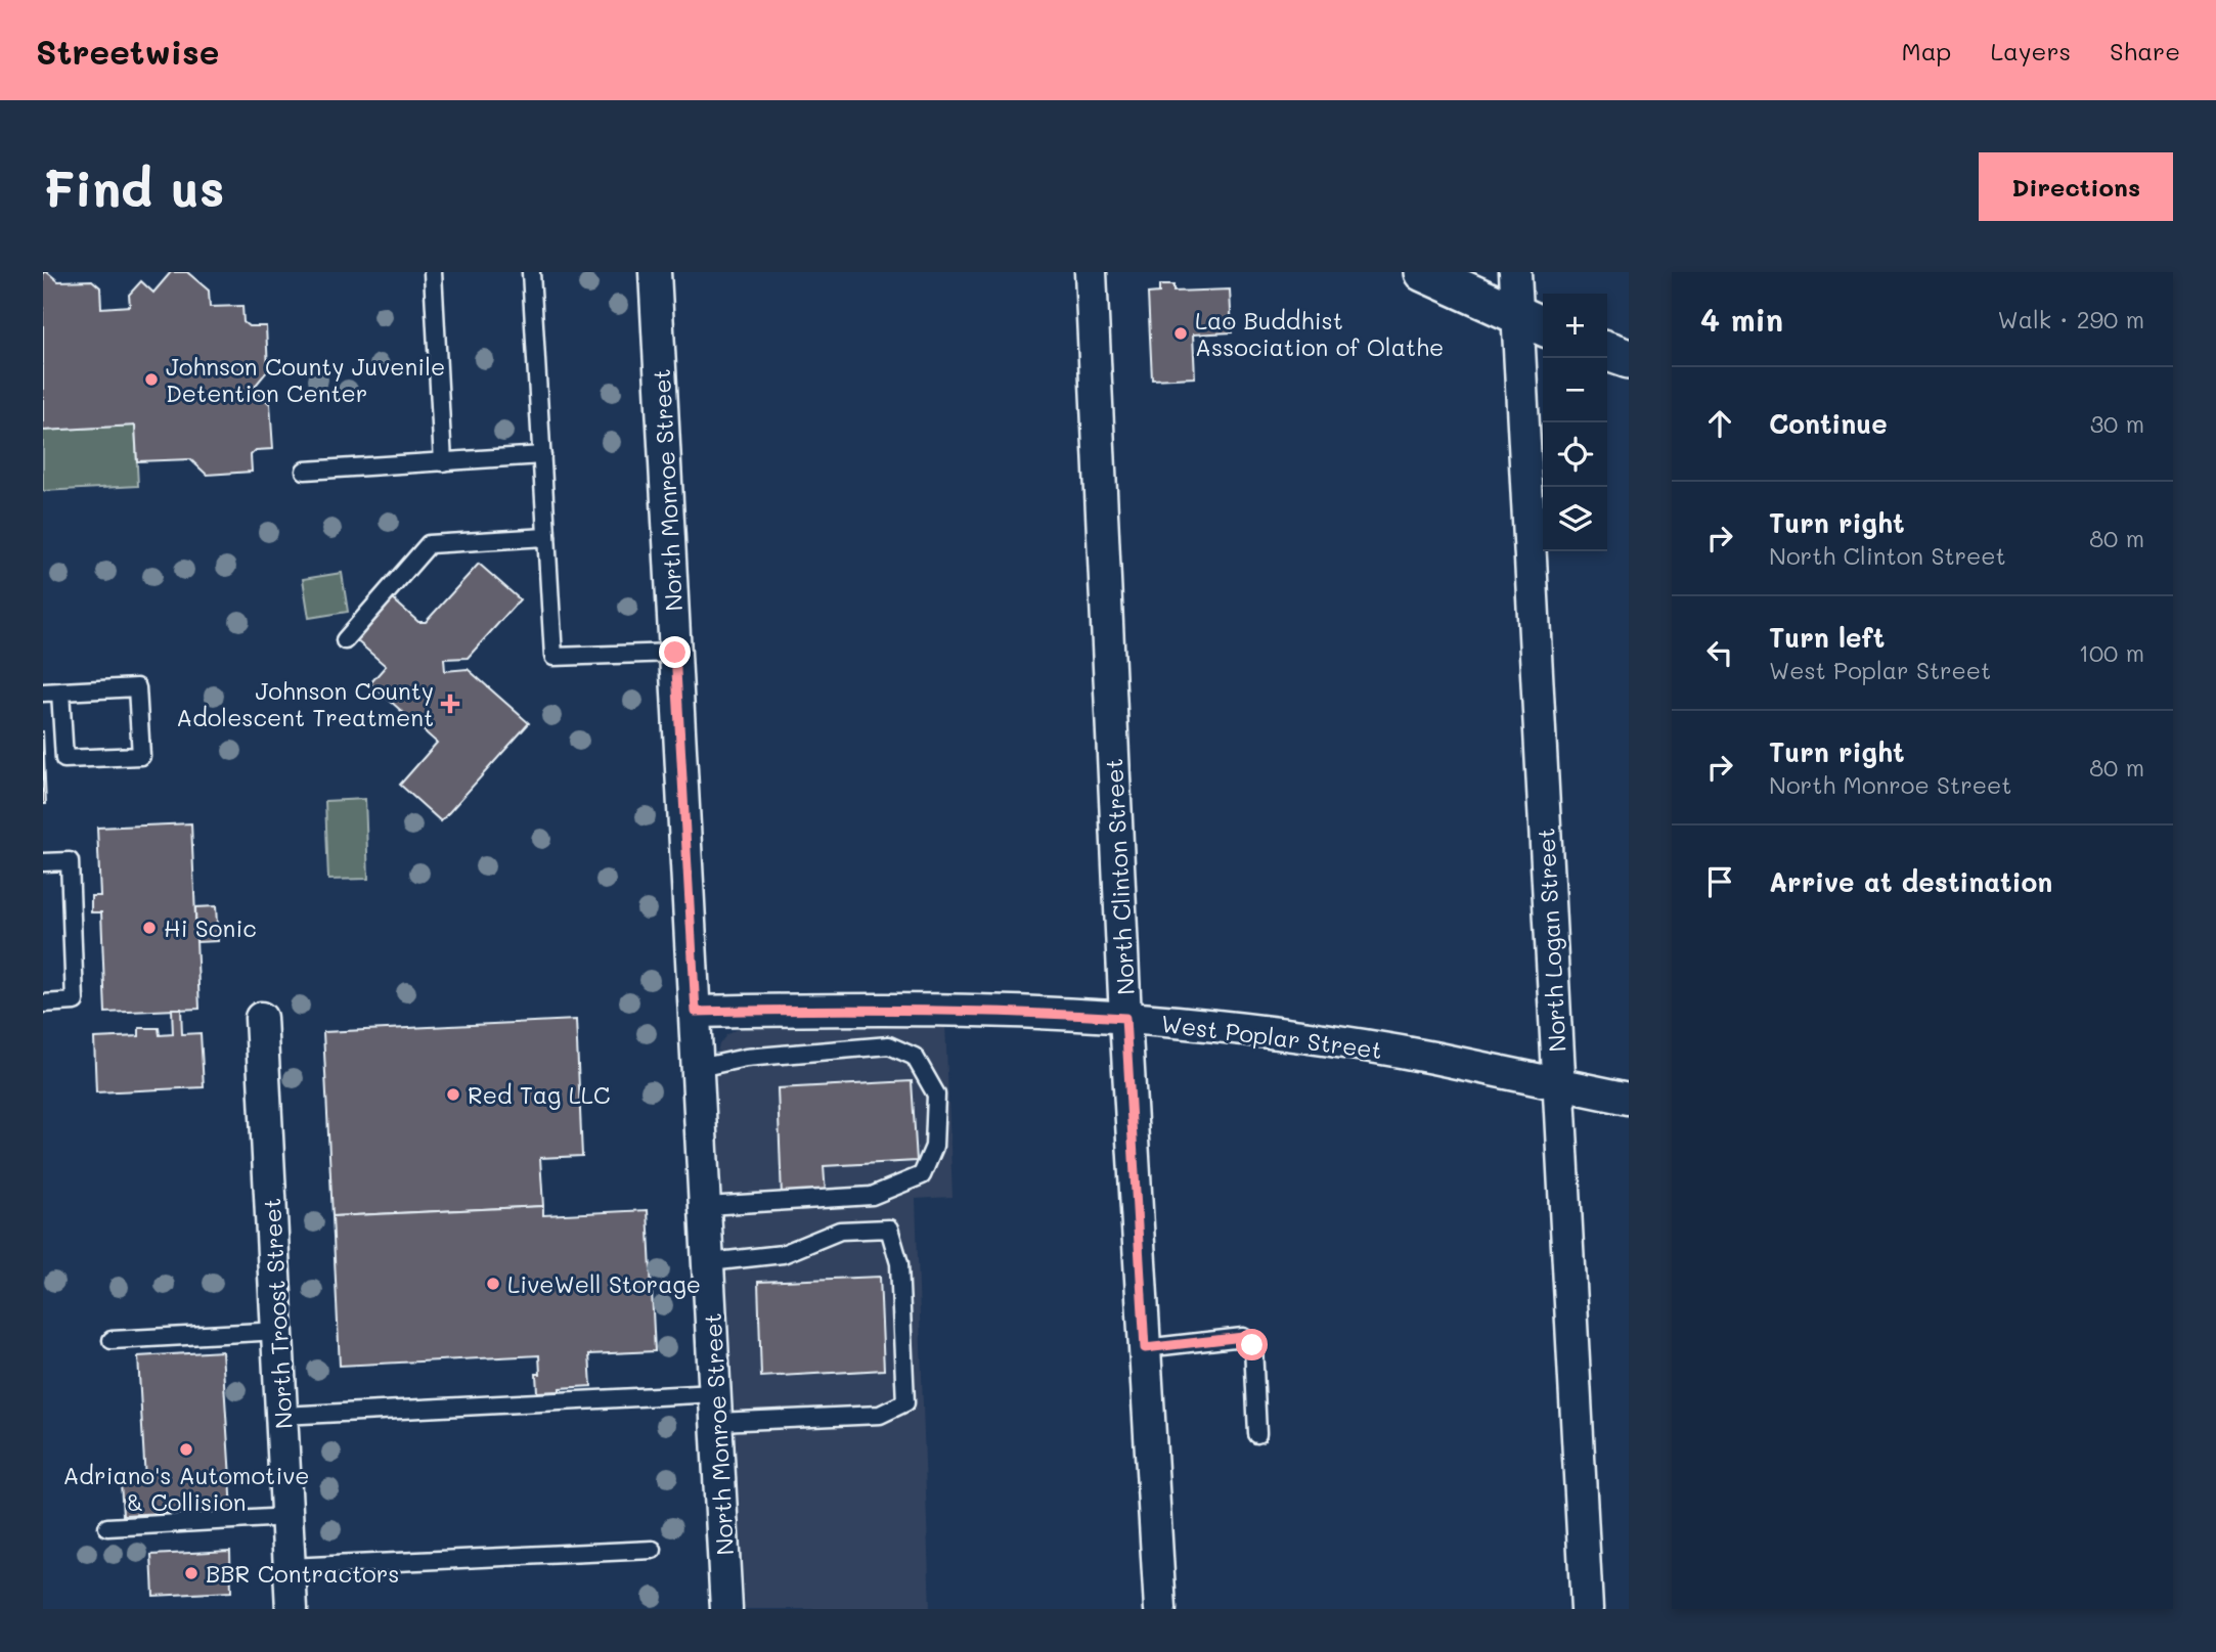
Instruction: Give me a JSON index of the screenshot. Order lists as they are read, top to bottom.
{
  "streets": {
    "street": [
      "North Monroe Street",
      "North Clinton Street",
      "North Logan Street",
      "West Poplar Street",
      "North Troost Street"
    ]
  },
  "crossings": [
    ["North Monroe Street", "West Poplar Street"],
    ["North Clinton Street", "West Poplar Street"],
    ["North Logan Street", "West Poplar Street"]
  ],
  "places": {
    "other": [
      "Lao Buddhist Association of Olathe",
      "Johnson County Juvenile Detention Center",
      "Hi Sonic",
      "Red Tag LLC",
      "LiveWell Storage",
      "Adriano's Automotive & Collision",
      "BBR Contractors"
    ],
    "health": ["Johnson County Adolescent Treatment"]
  },
  "page": {
    "header": "Streetwise",
    "nav": ["Map", "Layers", "Share"],
    "buttons": "Directions",
    "title": "Find us",
    "heading": ["4 min", "Walk · 290 m"],
    "map_buttons": ["+", "−"],
    "list": [
      ["Continue", "30 m"],
      ["Turn right", "North Clinton Street", "80 m"],
      ["Turn left", "West Poplar Street", "100 m"],
      ["Turn right", "North Monroe Street", "80 m"],
      "Arrive at destination"
    ]
  }
}
